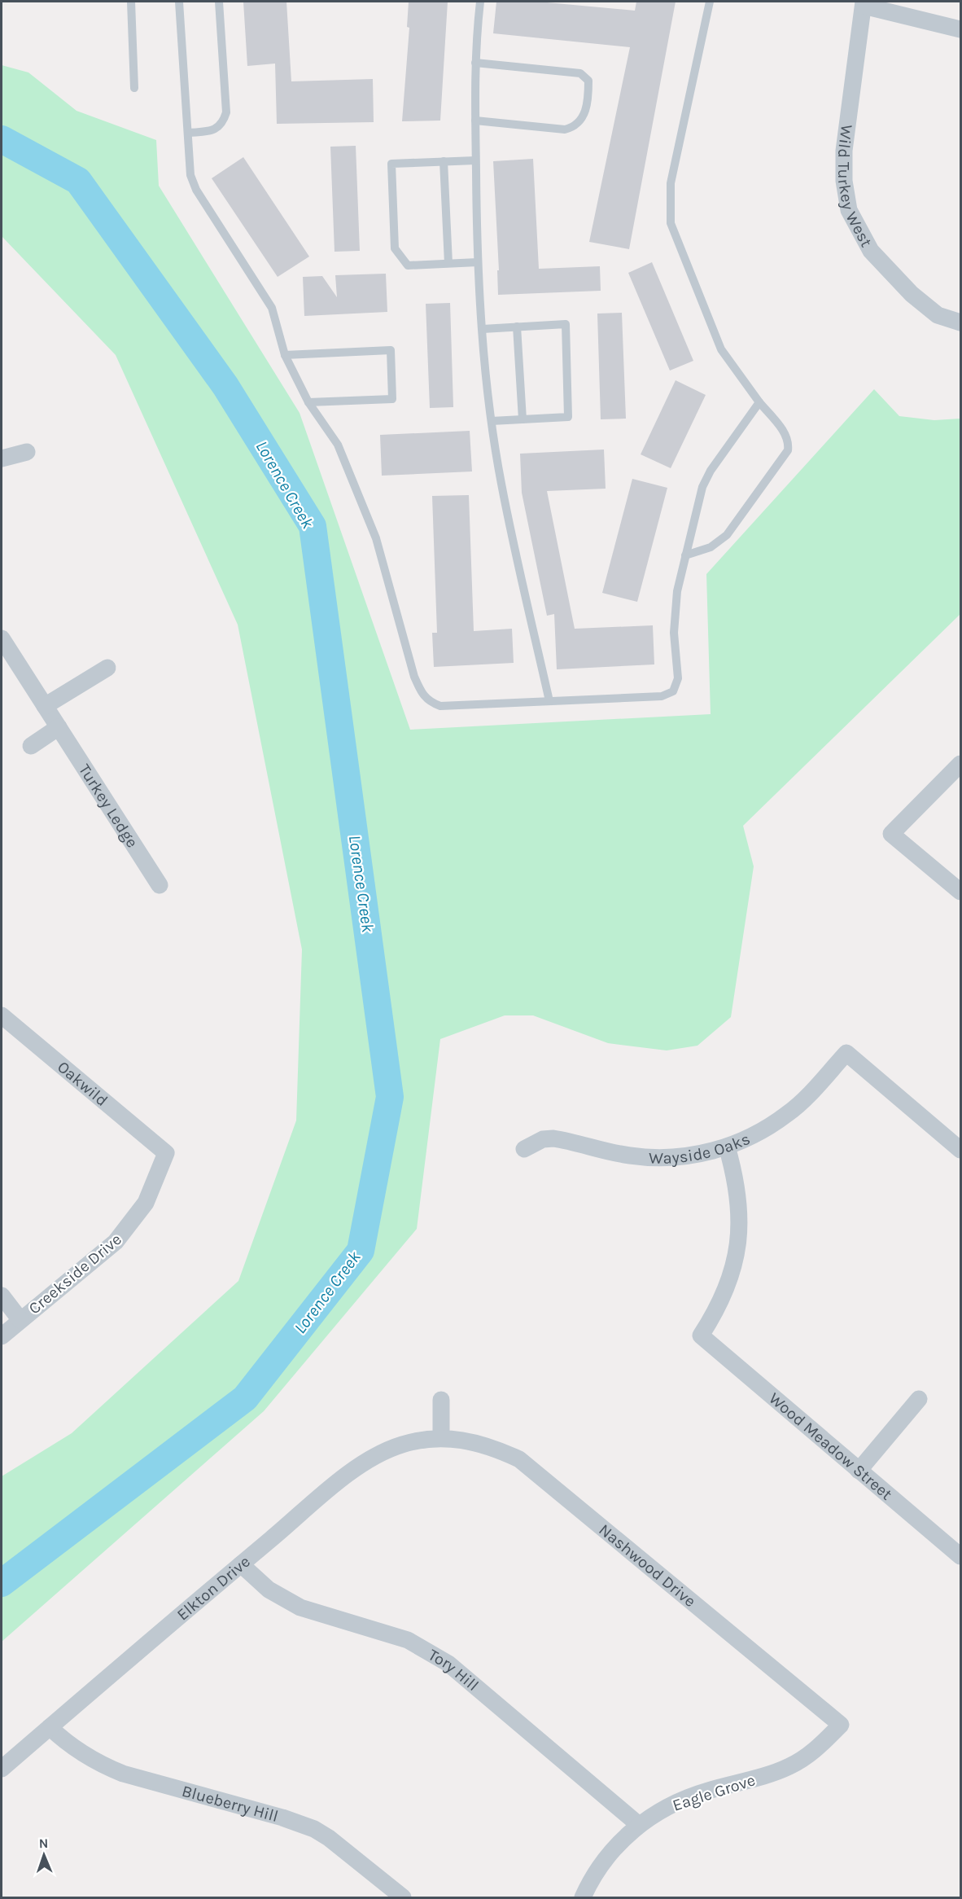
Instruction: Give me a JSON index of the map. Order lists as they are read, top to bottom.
{
  "streets": {
    "street": [
      "Wild Turkey West",
      "Turkey Ledge",
      "Oakwild",
      "Wayside Oaks",
      "Creekside Drive",
      "Wood Meadow Street",
      "Nashwood Drive",
      "Elkton Drive",
      "Tory Hill",
      "Eagle Grove",
      "Blueberry Hill"
    ]
  },
  "crossings": [
    ["Oakwild", "Creekside Drive"],
    ["Wayside Oaks", "Wood Meadow Street"],
    ["Nashwood Drive", "Elkton Drive"],
    ["Nashwood Drive", "Eagle Grove"],
    ["Elkton Drive", "Tory Hill"],
    ["Elkton Drive", "Blueberry Hill"],
    ["Tory Hill", "Eagle Grove"]
  ],
  "water": ["Lorence Creek"],
  "north": "top"
}
